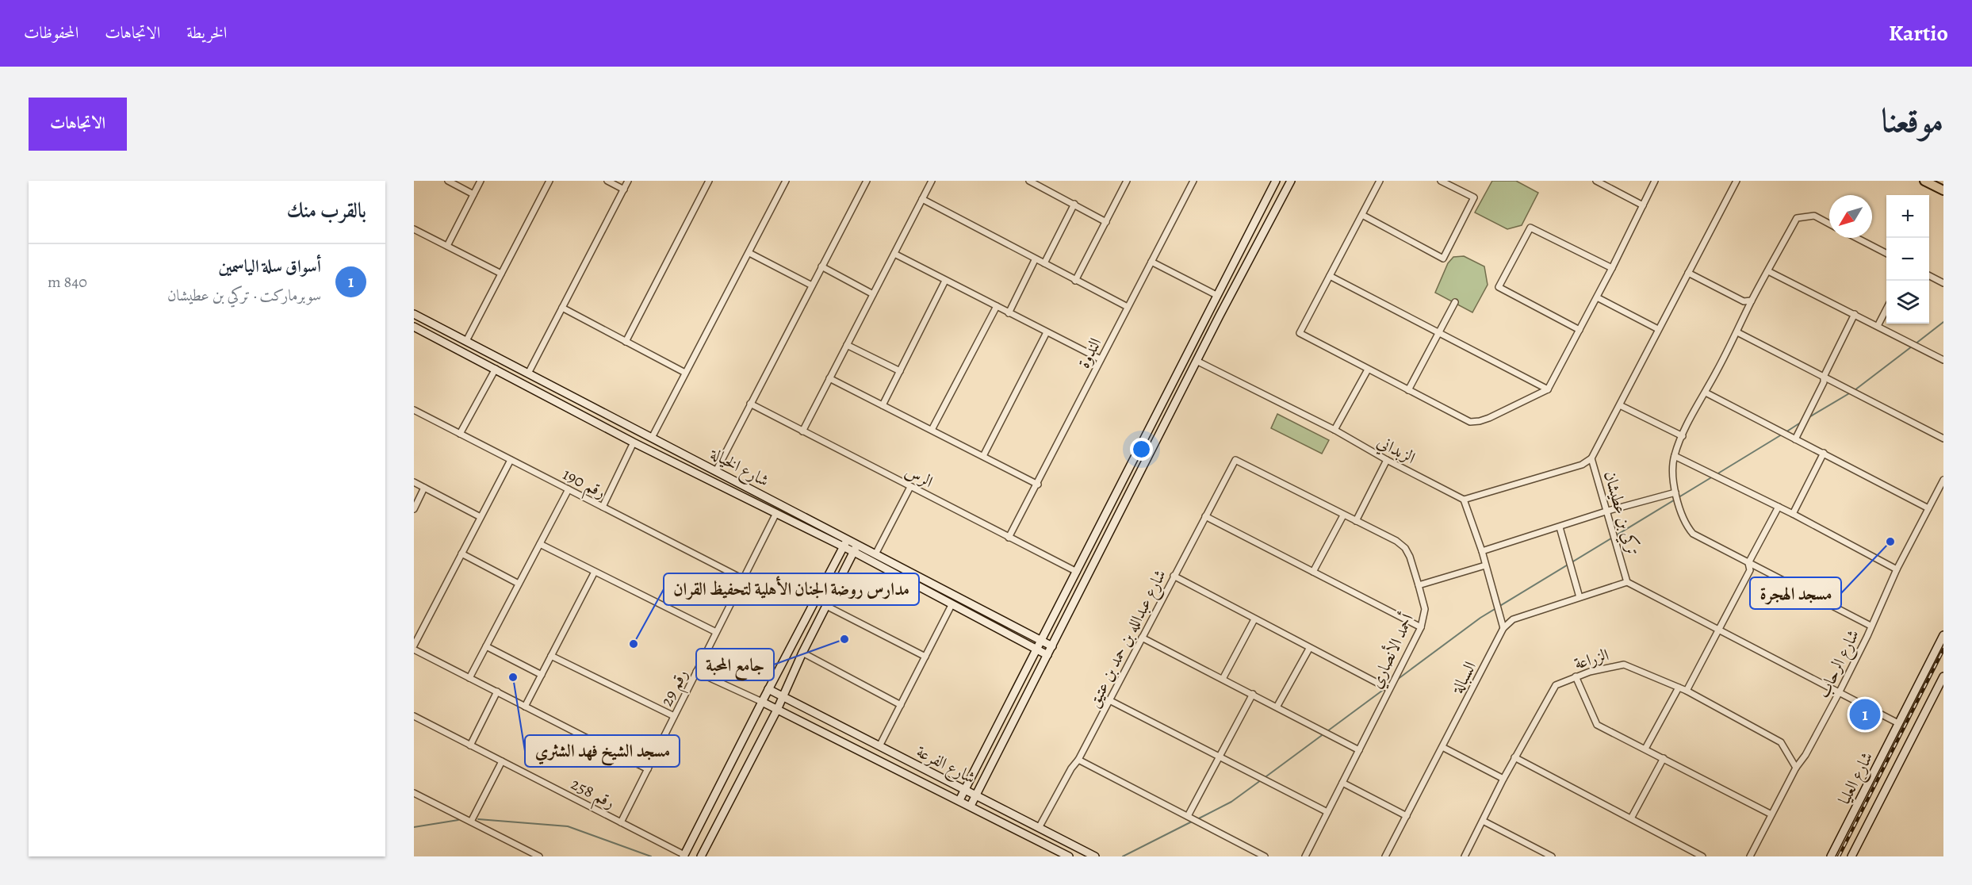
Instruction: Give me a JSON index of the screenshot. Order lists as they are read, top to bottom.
{
  "streets": {
    "street": [
      "الندوة",
      "الزبداني",
      "شارع الخيالة",
      "الرس",
      "رقم 190",
      "تركي بن عطيشان",
      "شارع عبدالله بن حمد بن عتيق",
      "أحمد الأنصاري",
      "الزراعة",
      "شارع الرحاب",
      "السبالة",
      "رقم 29",
      "شارع الفرعة",
      "شارع العليا",
      "رقم 258"
    ]
  },
  "crossings": [
    ["الندوة", "الرس"],
    ["شارع الخيالة", "رقم 29"],
    ["رقم 190", "رقم 29"],
    ["تركي بن عطيشان", "شارع الرحاب"],
    ["تركي بن عطيشان", "شارع العليا"],
    ["شارع عبدالله بن حمد بن عتيق", "أحمد الأنصاري"],
    ["شارع عبدالله بن حمد بن عتيق", "شارع الفرعة"],
    ["الزراعة", "شارع الرحاب"],
    ["رقم 29", "رقم 258"]
  ],
  "places": [
    "مسجد الهجرة",
    "جامع المحبة",
    "مدارس روضة الجنان الأهلية لتحفيظ القران",
    "مسجد الشيخ فهد الشثري"
  ],
  "north": "bottom left",
  "page": {
    "header": "Kartio",
    "nav": ["الخريطة", "الاتجاهات", "المحفوظات"],
    "title": "موقعنا",
    "buttons": "الاتجاهات",
    "heading": "بالقرب منك",
    "map_buttons": ["+", "−"],
    "list": [
      {
        "mark": "1",
        "name": "أسواق سلة الياسمين",
        "note": "سوبرماركت · تركي بن عطيشان",
        "value": "840 m"
      }
    ],
    "pins": "1"
  }
}
